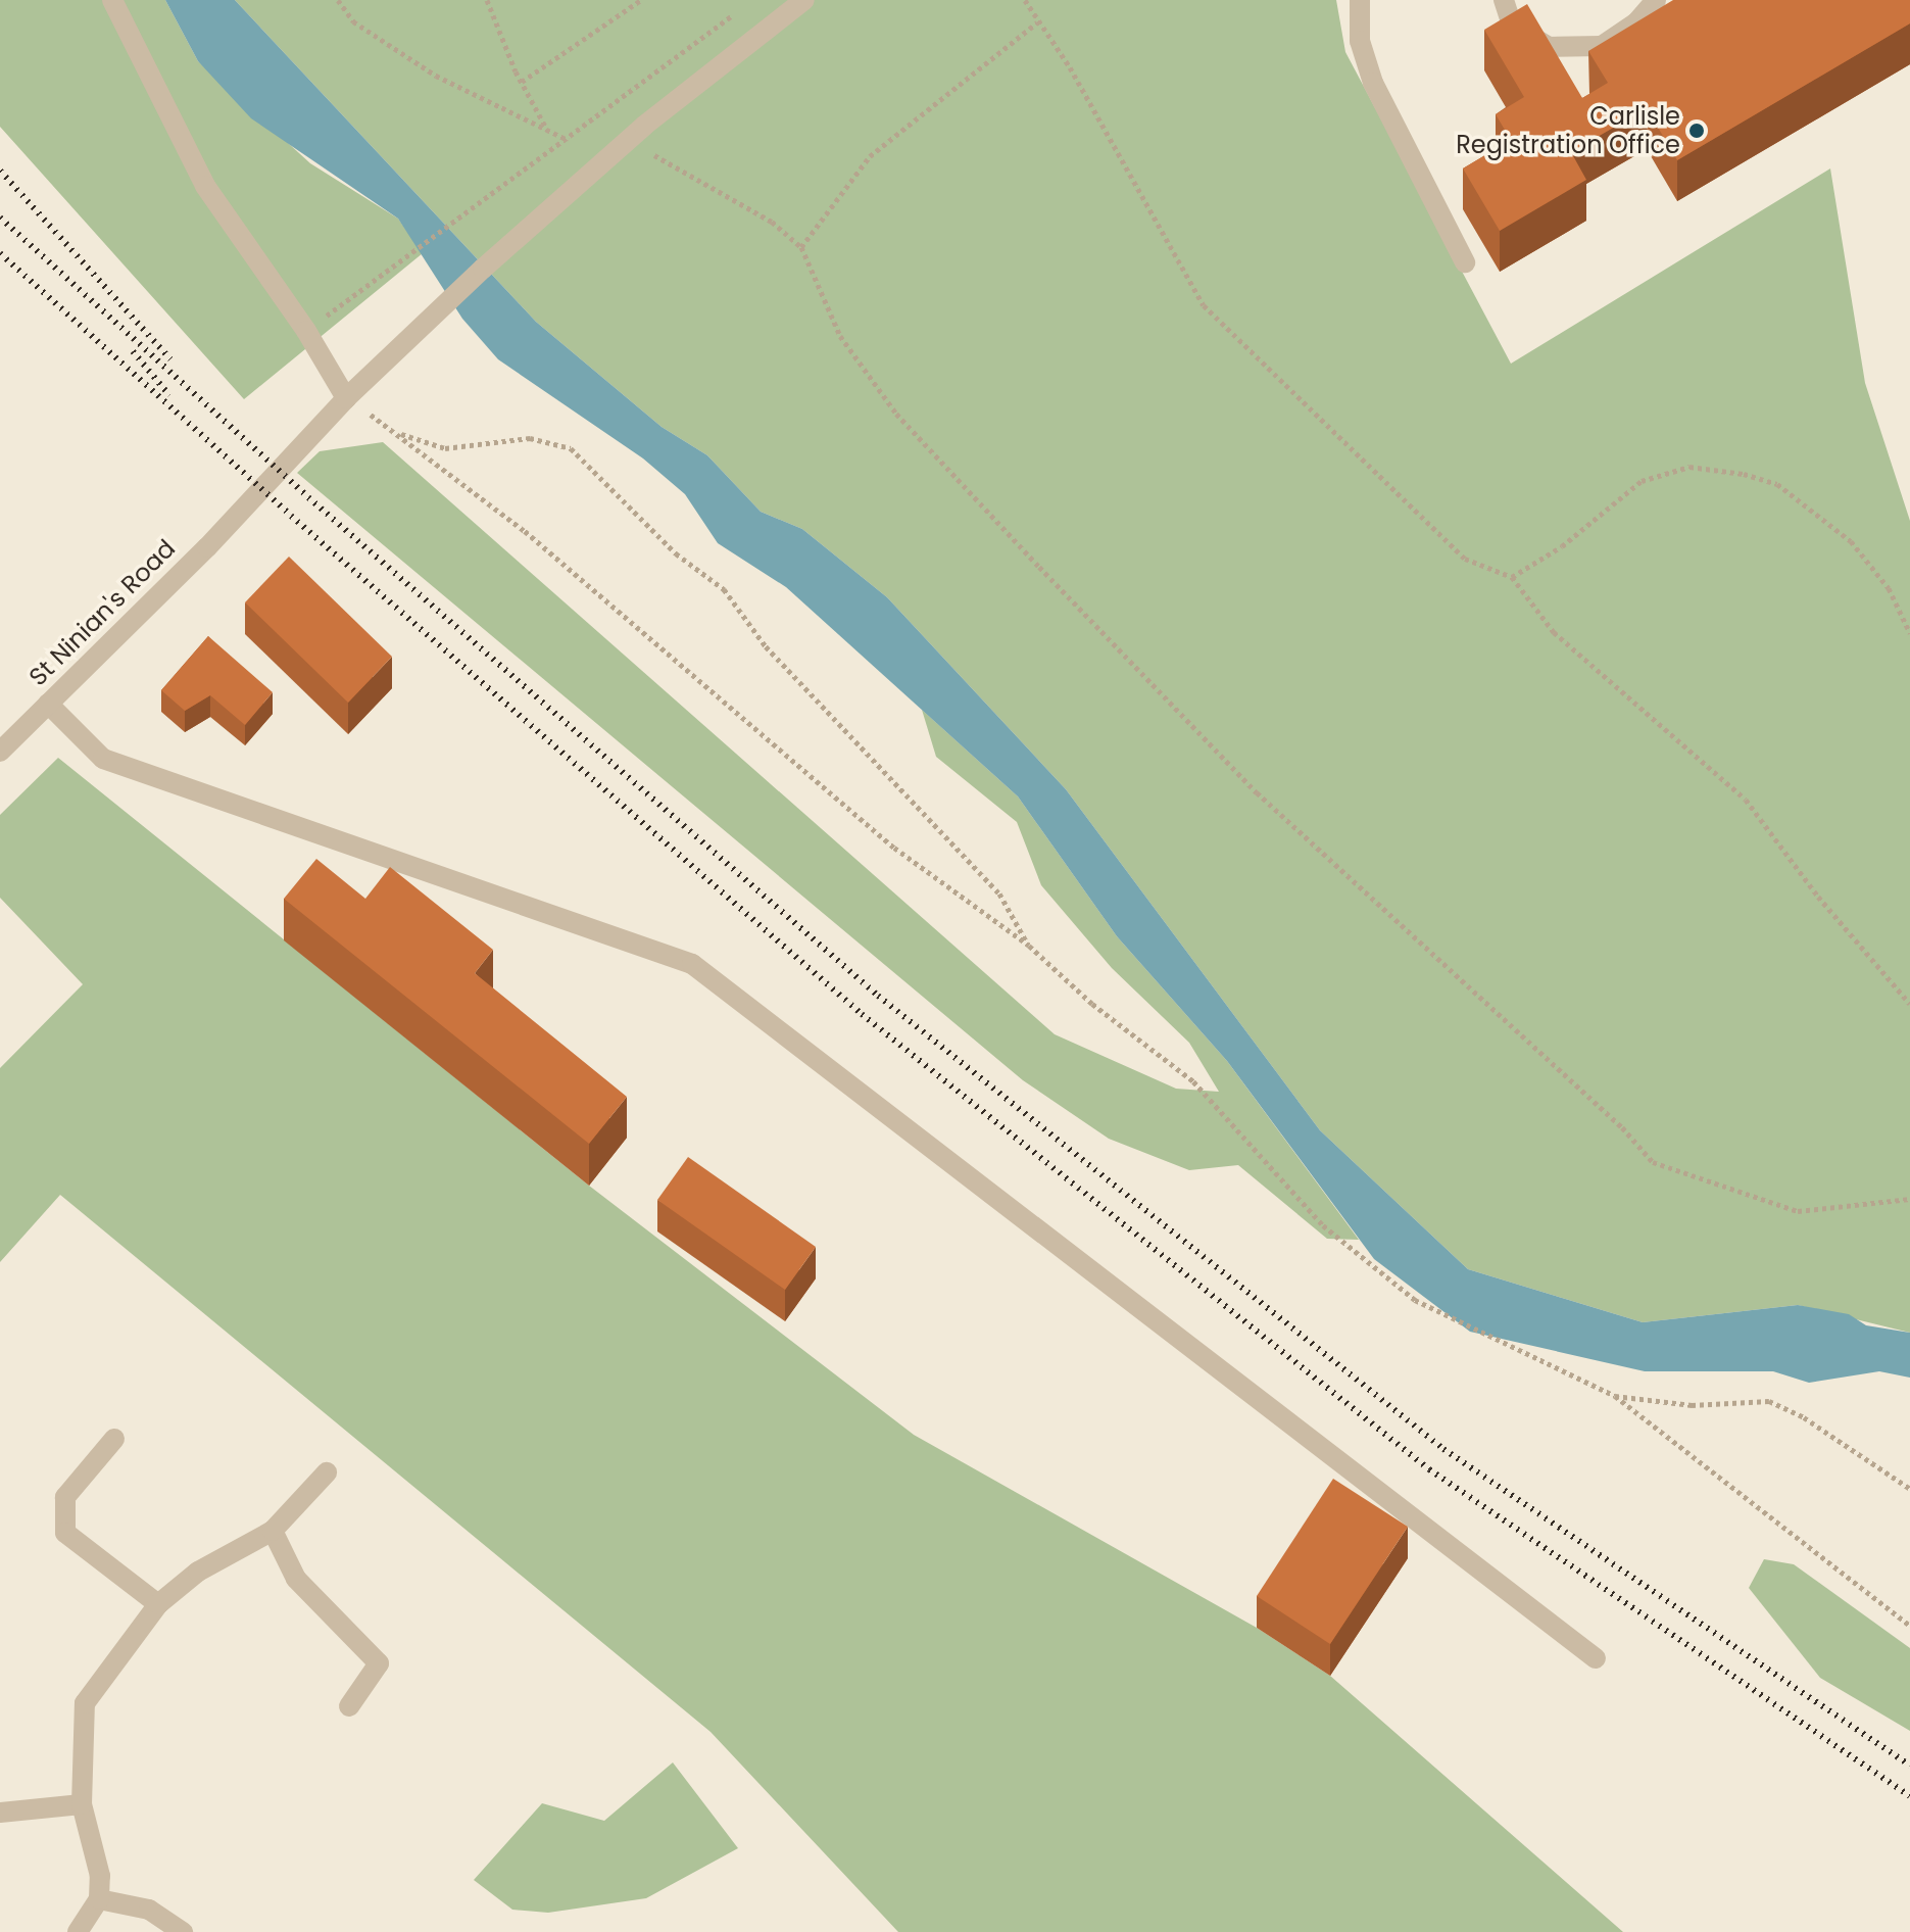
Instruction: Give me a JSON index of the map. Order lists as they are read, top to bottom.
{
  "streets": {
    "street": ["St Ninian's Road"]
  },
  "places": ["Carlisle Registration Office"]
}
